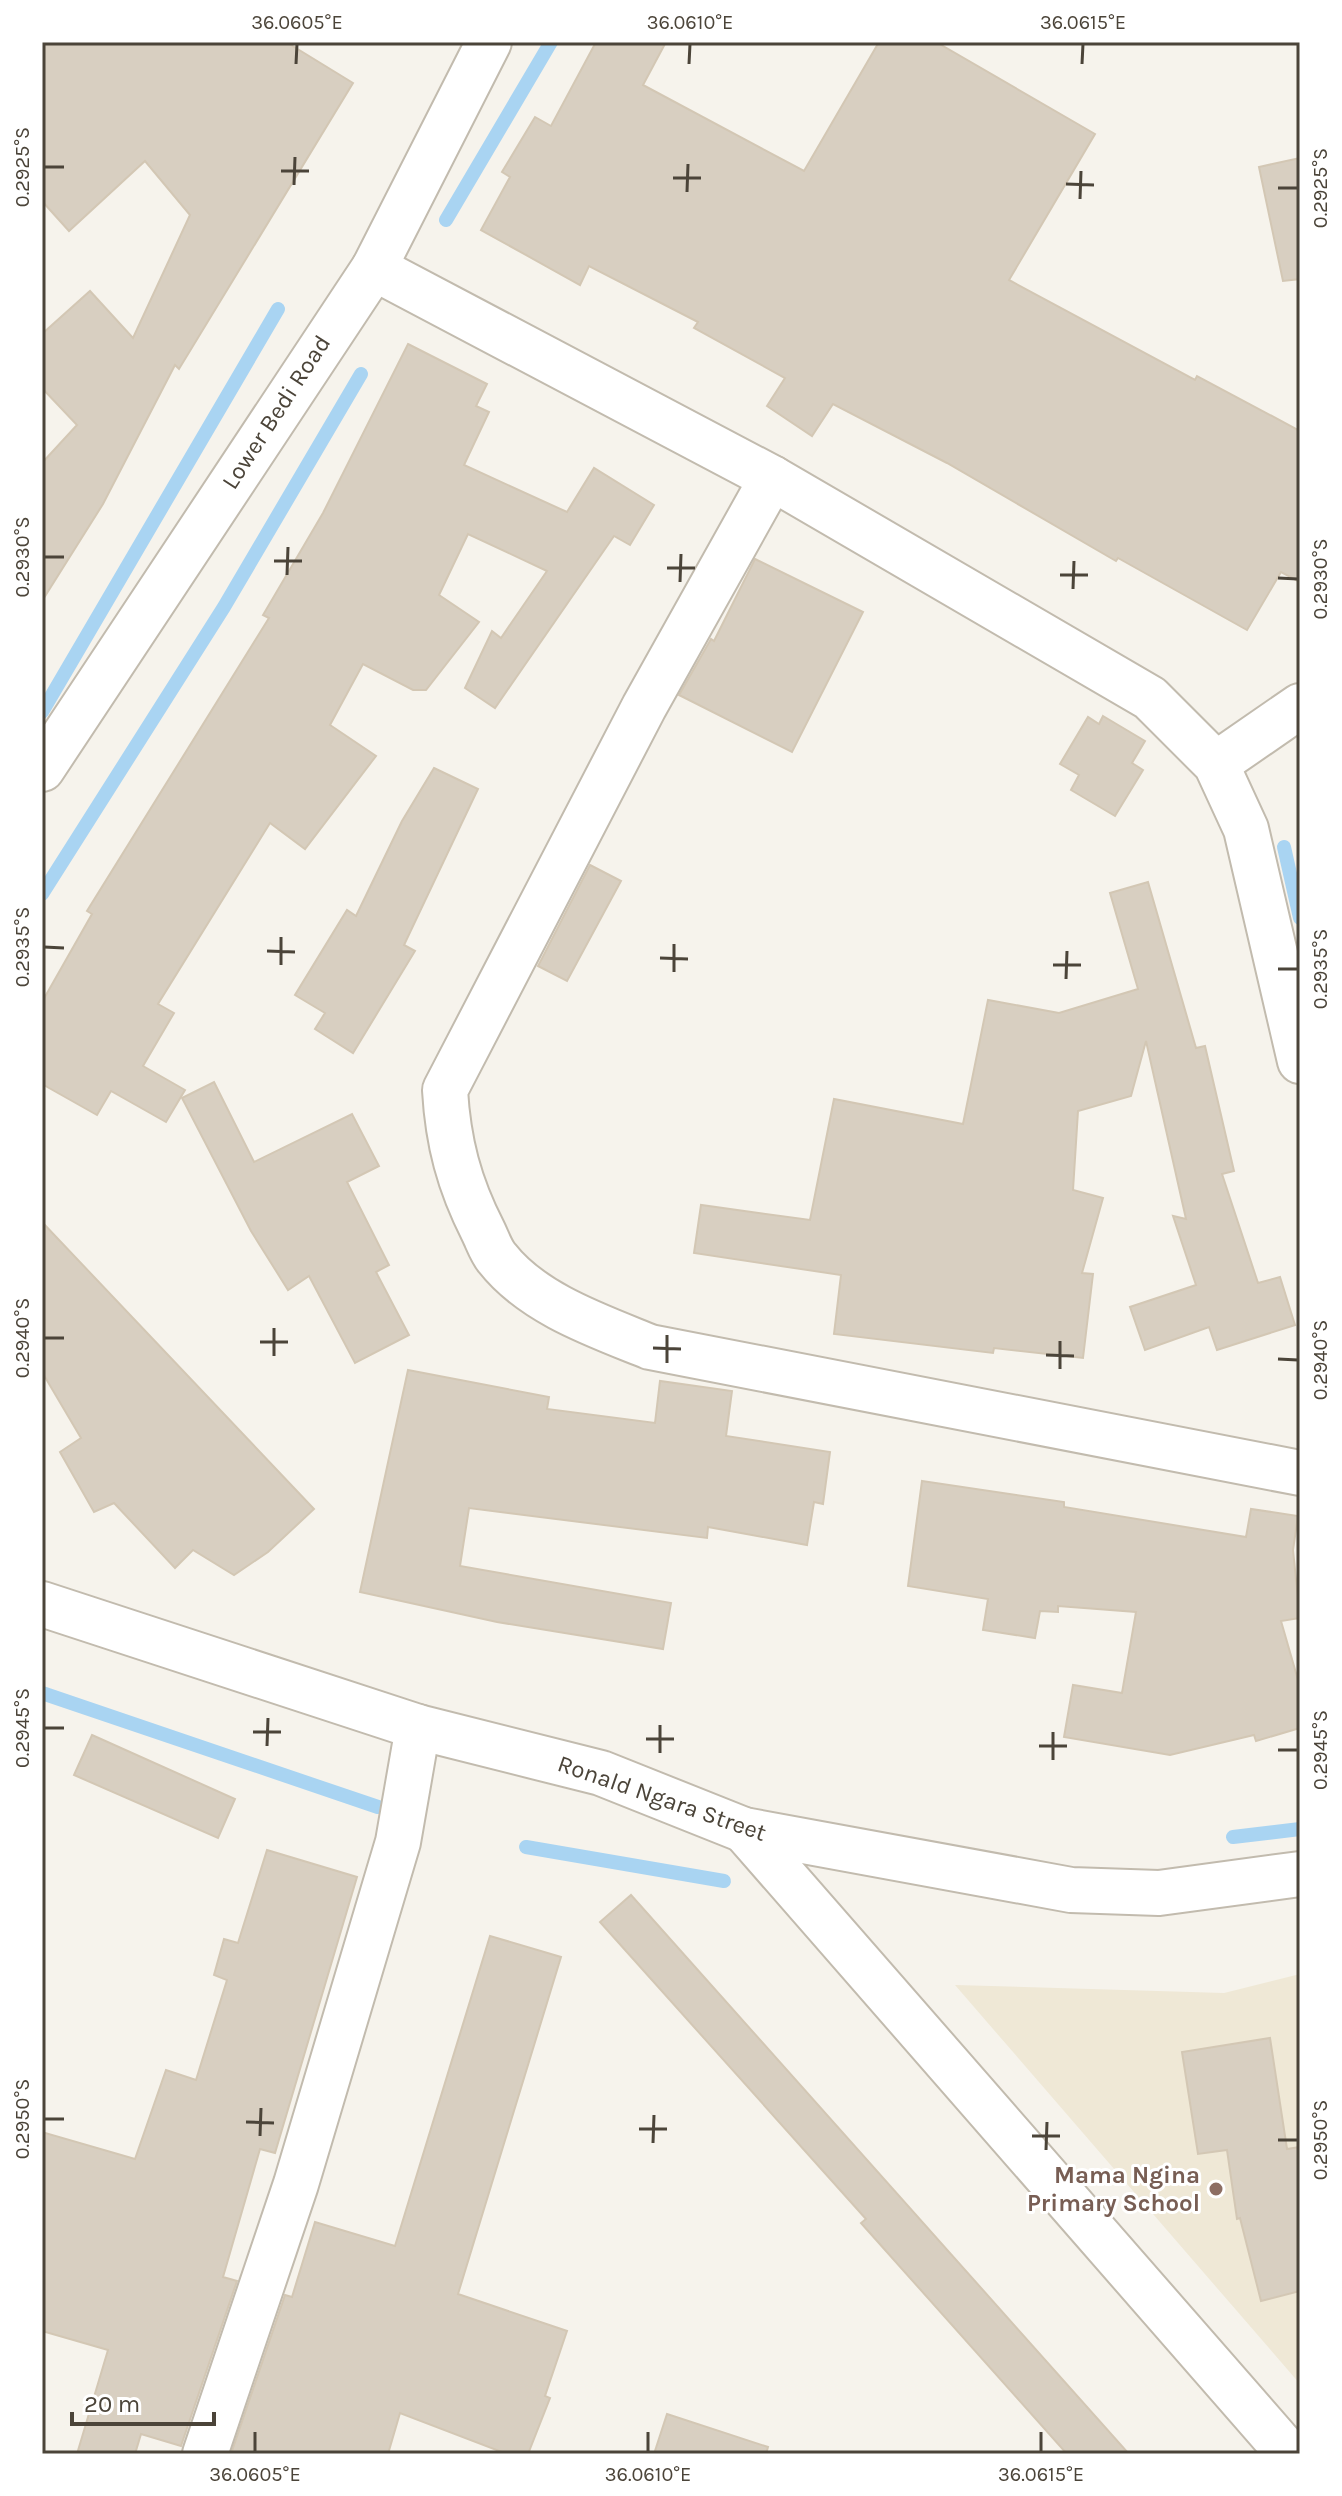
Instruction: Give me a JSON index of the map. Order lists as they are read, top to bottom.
{
  "streets": {
    "street": ["Lower Bedi Road", "Ronald Ngara Street"]
  },
  "places": ["Mama Ngina Primary School"],
  "scale_bar": "20 m",
  "coordinates": [
    "36.0605°E",
    "36.0610°E",
    "36.0615°E",
    "0.2925°S",
    "0.2930°S",
    "0.2935°S",
    "0.2940°S",
    "0.2945°S",
    "0.2950°S"
  ]
}
